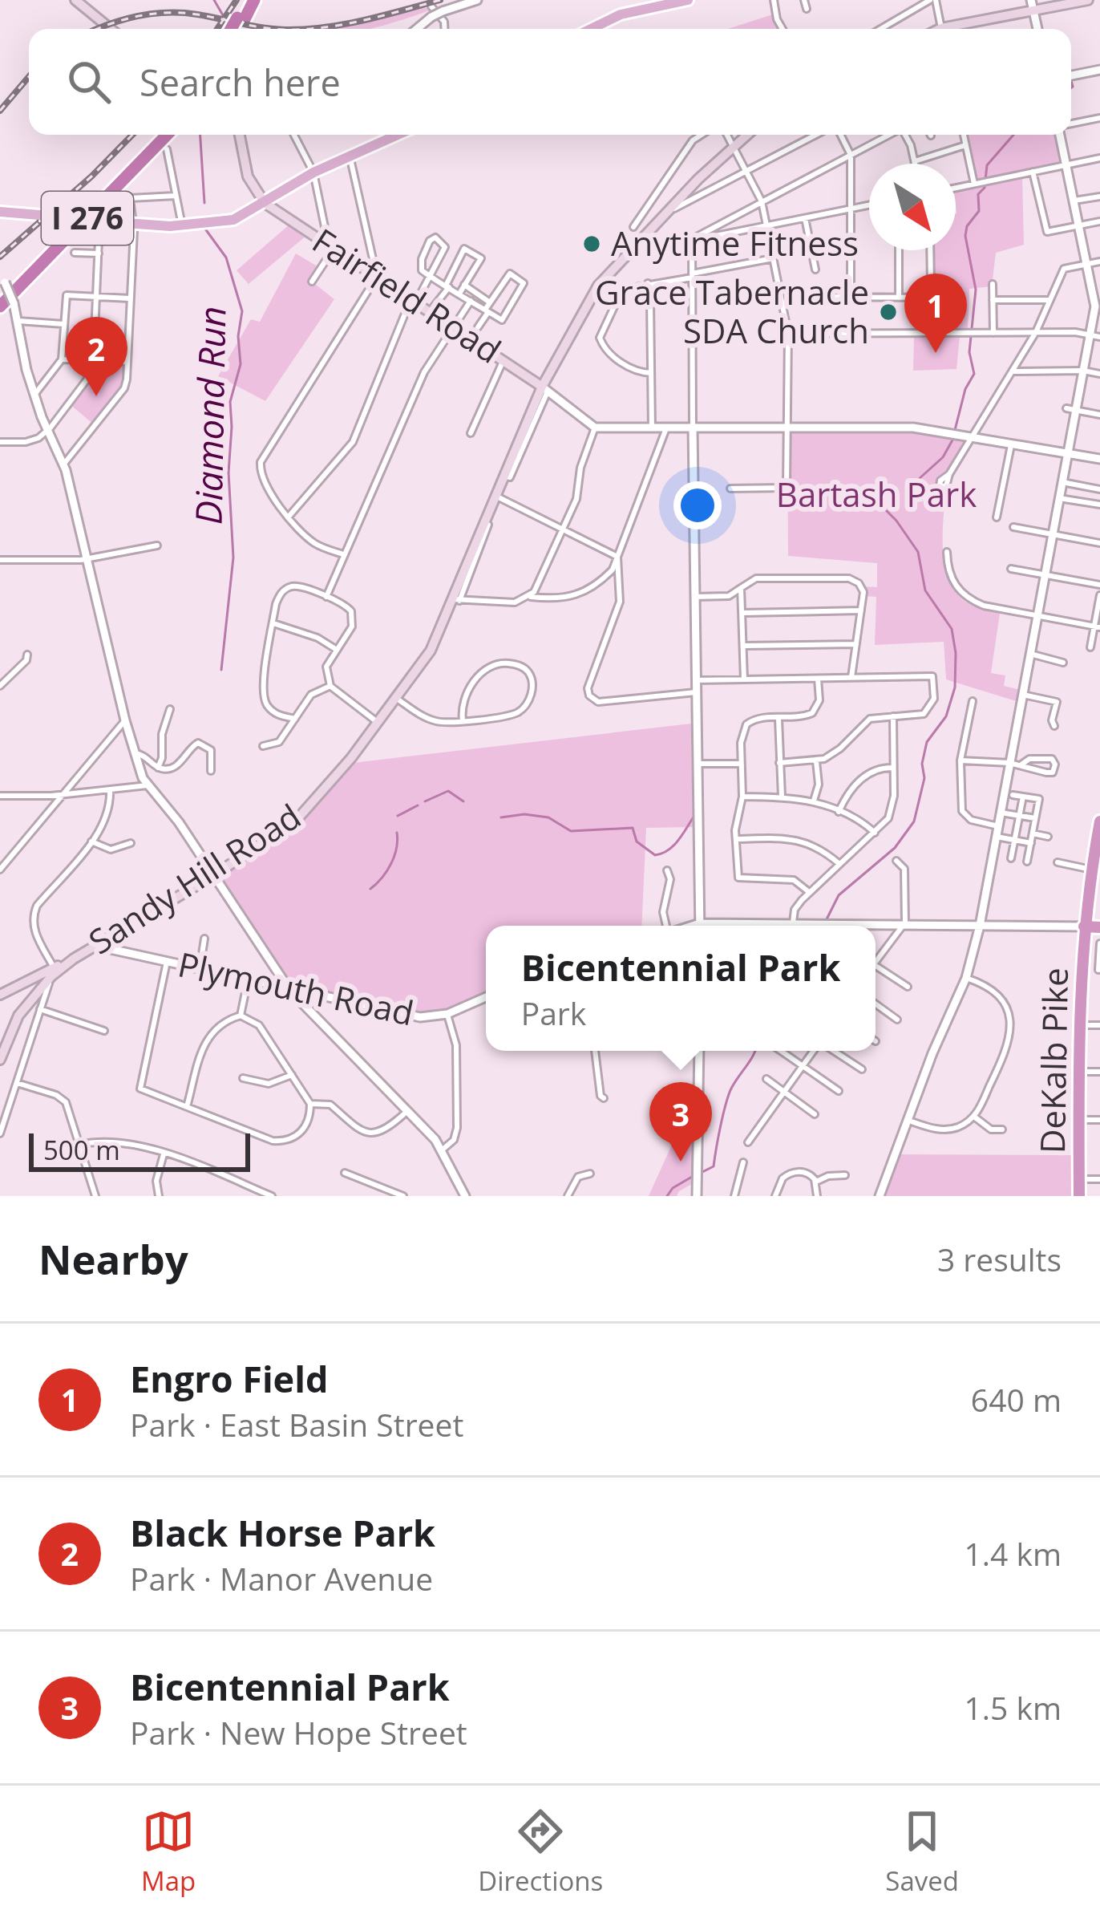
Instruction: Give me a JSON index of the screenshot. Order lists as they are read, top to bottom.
{
  "streets": {
    "highway": ["I 276", "DeKalb Pike"],
    "main road": ["Fairfield Road", "Sandy Hill Road"],
    "street": ["Plymouth Road"]
  },
  "crossings": [
    ["Fairfield Road", "Sandy Hill Road"],
    ["Sandy Hill Road", "Plymouth Road"]
  ],
  "water": ["Diamond Run"],
  "parks": ["Bartash Park"],
  "places": ["Anytime Fitness", "Grace Tabernacle SDA Church"],
  "scale_bar": "500 m",
  "north": "bottom right",
  "page": {
    "search": "Search here",
    "pins": ["1", "2", "3"],
    "popup": ["Bicentennial Park", "Park"],
    "scale": "500 m",
    "heading": ["Nearby", "3 results"],
    "list": [
      {
        "mark": "1",
        "name": "Engro Field",
        "note": "Park · East Basin Street",
        "value": "640 m"
      },
      {
        "mark": "2",
        "name": "Black Horse Park",
        "note": "Park · Manor Avenue",
        "value": "1.4 km"
      },
      {
        "mark": "3",
        "name": "Bicentennial Park",
        "note": "Park · New Hope Street",
        "value": "1.5 km"
      }
    ],
    "nav": ["Map", "Directions", "Saved"]
  }
}
